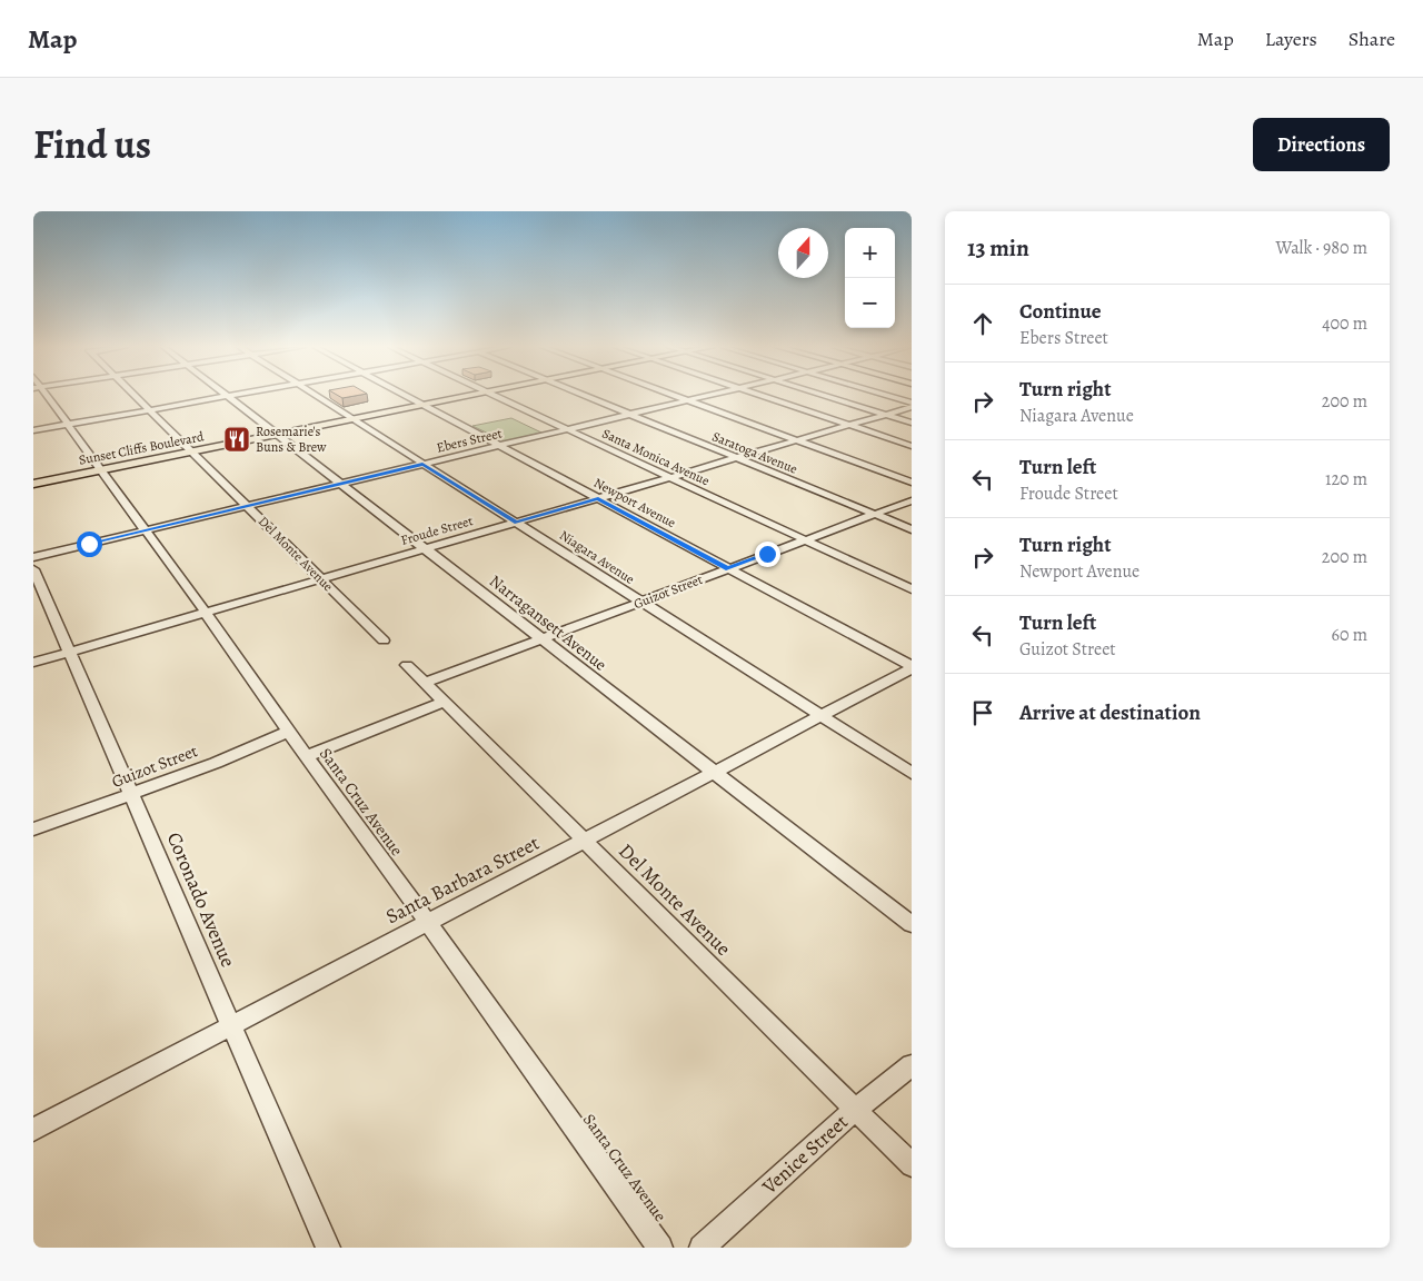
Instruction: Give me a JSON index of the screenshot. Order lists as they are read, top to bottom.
{
  "streets": {
    "main road": ["Sunset Cliffs Boulevard"],
    "street": [
      "Ebers Street",
      "Saratoga Avenue",
      "Santa Monica Avenue",
      "Newport Avenue",
      "Froude Street",
      "Del Monte Avenue",
      "Niagara Avenue",
      "Guizot Street",
      "Narragansett Avenue",
      "Santa Cruz Avenue",
      "Santa Barbara Street",
      "Coronado Avenue",
      "Venice Street"
    ]
  },
  "crossings": [
    ["Ebers Street", "Saratoga Avenue"],
    ["Ebers Street", "Santa Monica Avenue"],
    ["Ebers Street", "Newport Avenue"],
    ["Ebers Street", "Del Monte Avenue"],
    ["Ebers Street", "Niagara Avenue"],
    ["Ebers Street", "Narragansett Avenue"],
    ["Ebers Street", "Santa Cruz Avenue"],
    ["Sunset Cliffs Boulevard", "Newport Avenue"],
    ["Sunset Cliffs Boulevard", "Del Monte Avenue"],
    ["Sunset Cliffs Boulevard", "Niagara Avenue"],
    ["Sunset Cliffs Boulevard", "Narragansett Avenue"],
    ["Sunset Cliffs Boulevard", "Santa Cruz Avenue"],
    ["Saratoga Avenue", "Froude Street"],
    ["Saratoga Avenue", "Guizot Street"],
    ["Santa Monica Avenue", "Froude Street"],
    ["Santa Monica Avenue", "Guizot Street"],
    ["Newport Avenue", "Froude Street"],
    ["Newport Avenue", "Guizot Street"],
    ["Newport Avenue", "Santa Barbara Street"],
    ["Froude Street", "Del Monte Avenue"],
    ["Froude Street", "Niagara Avenue"],
    ["Froude Street", "Narragansett Avenue"],
    ["Froude Street", "Santa Cruz Avenue"],
    ["Froude Street", "Coronado Avenue"],
    ["Del Monte Avenue", "Guizot Street"],
    ["Del Monte Avenue", "Santa Barbara Street"],
    ["Del Monte Avenue", "Venice Street"],
    ["Niagara Avenue", "Guizot Street"],
    ["Niagara Avenue", "Santa Barbara Street"],
    ["Guizot Street", "Narragansett Avenue"],
    ["Guizot Street", "Santa Cruz Avenue"],
    ["Guizot Street", "Coronado Avenue"],
    ["Narragansett Avenue", "Santa Barbara Street"],
    ["Santa Cruz Avenue", "Santa Barbara Street"],
    ["Santa Barbara Street", "Coronado Avenue"]
  ],
  "places": {
    "restaurant": ["Rosemarie's Buns & Brew"]
  },
  "north": "top",
  "page": {
    "header": "Map",
    "nav": ["Map", "Layers", "Share"],
    "title": "Find us",
    "buttons": "Directions",
    "heading": ["13 min", "Walk · 980 m"],
    "map_buttons": ["+", "−"],
    "list": [
      ["Continue", "Ebers Street", "400 m"],
      ["Turn right", "Niagara Avenue", "200 m"],
      ["Turn left", "Froude Street", "120 m"],
      ["Turn right", "Newport Avenue", "200 m"],
      ["Turn left", "Guizot Street", "60 m"],
      "Arrive at destination"
    ]
  }
}
